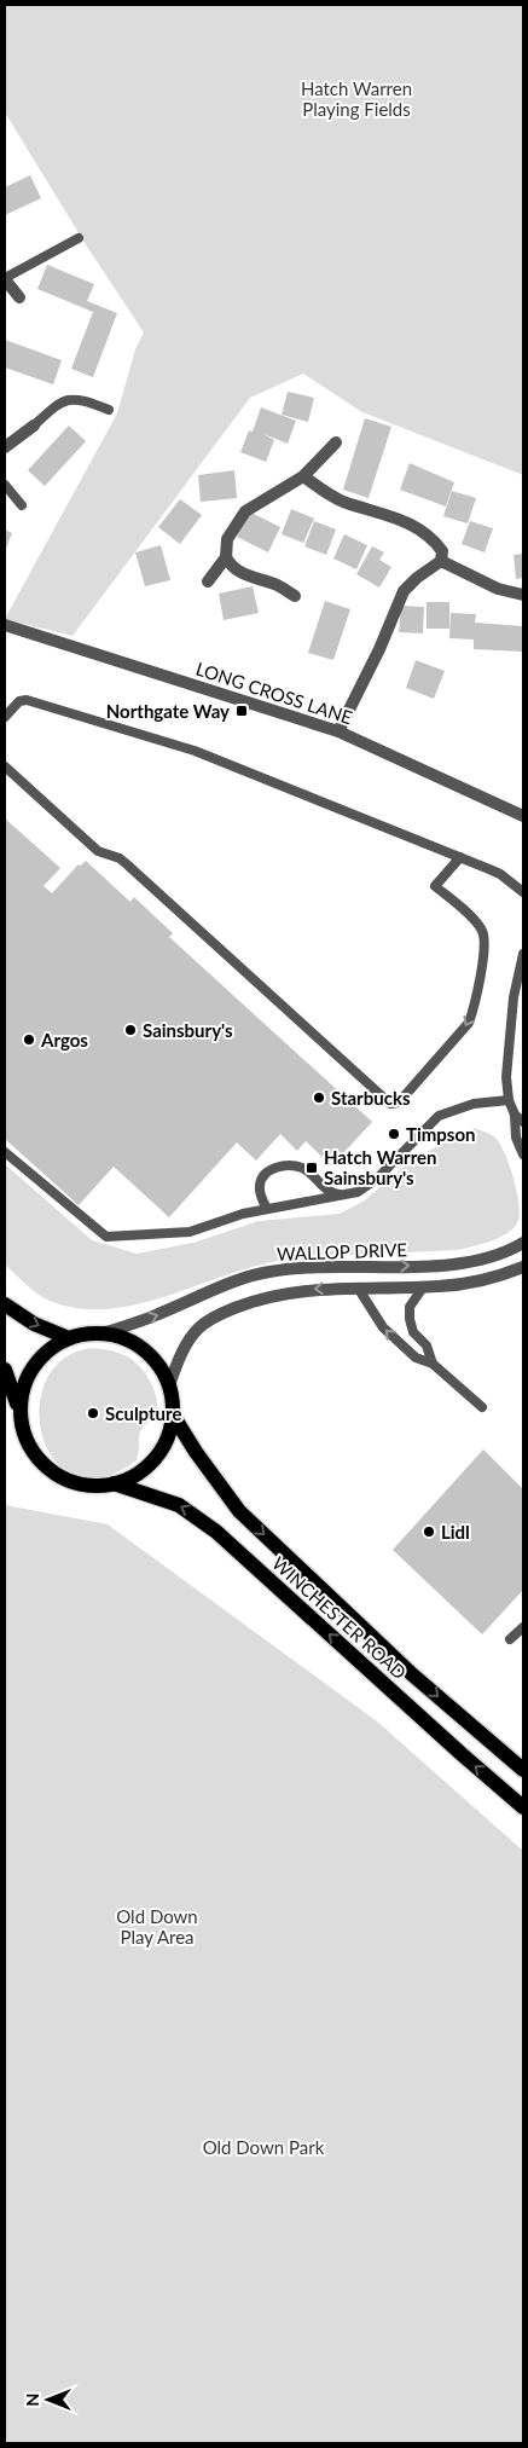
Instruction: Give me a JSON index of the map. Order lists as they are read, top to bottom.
{
  "streets": {
    "main road": ["WINCHESTER ROAD"],
    "street": ["LONG CROSS LANE", "WALLOP DRIVE"]
  },
  "crossings": [
    ["WALLOP DRIVE", "WINCHESTER ROAD"]
  ],
  "parks": ["Hatch Warren Playing Fields", "Old Down Play Area", "Old Down Park"],
  "places": {
    "transit": ["Northgate Way", "Hatch Warren Sainsbury's"],
    "other": [
      "Sainsbury's",
      "Argos",
      "Starbucks",
      "Timpson",
      "Sculpture",
      "Lidl"
    ]
  },
  "north": "left"
}
